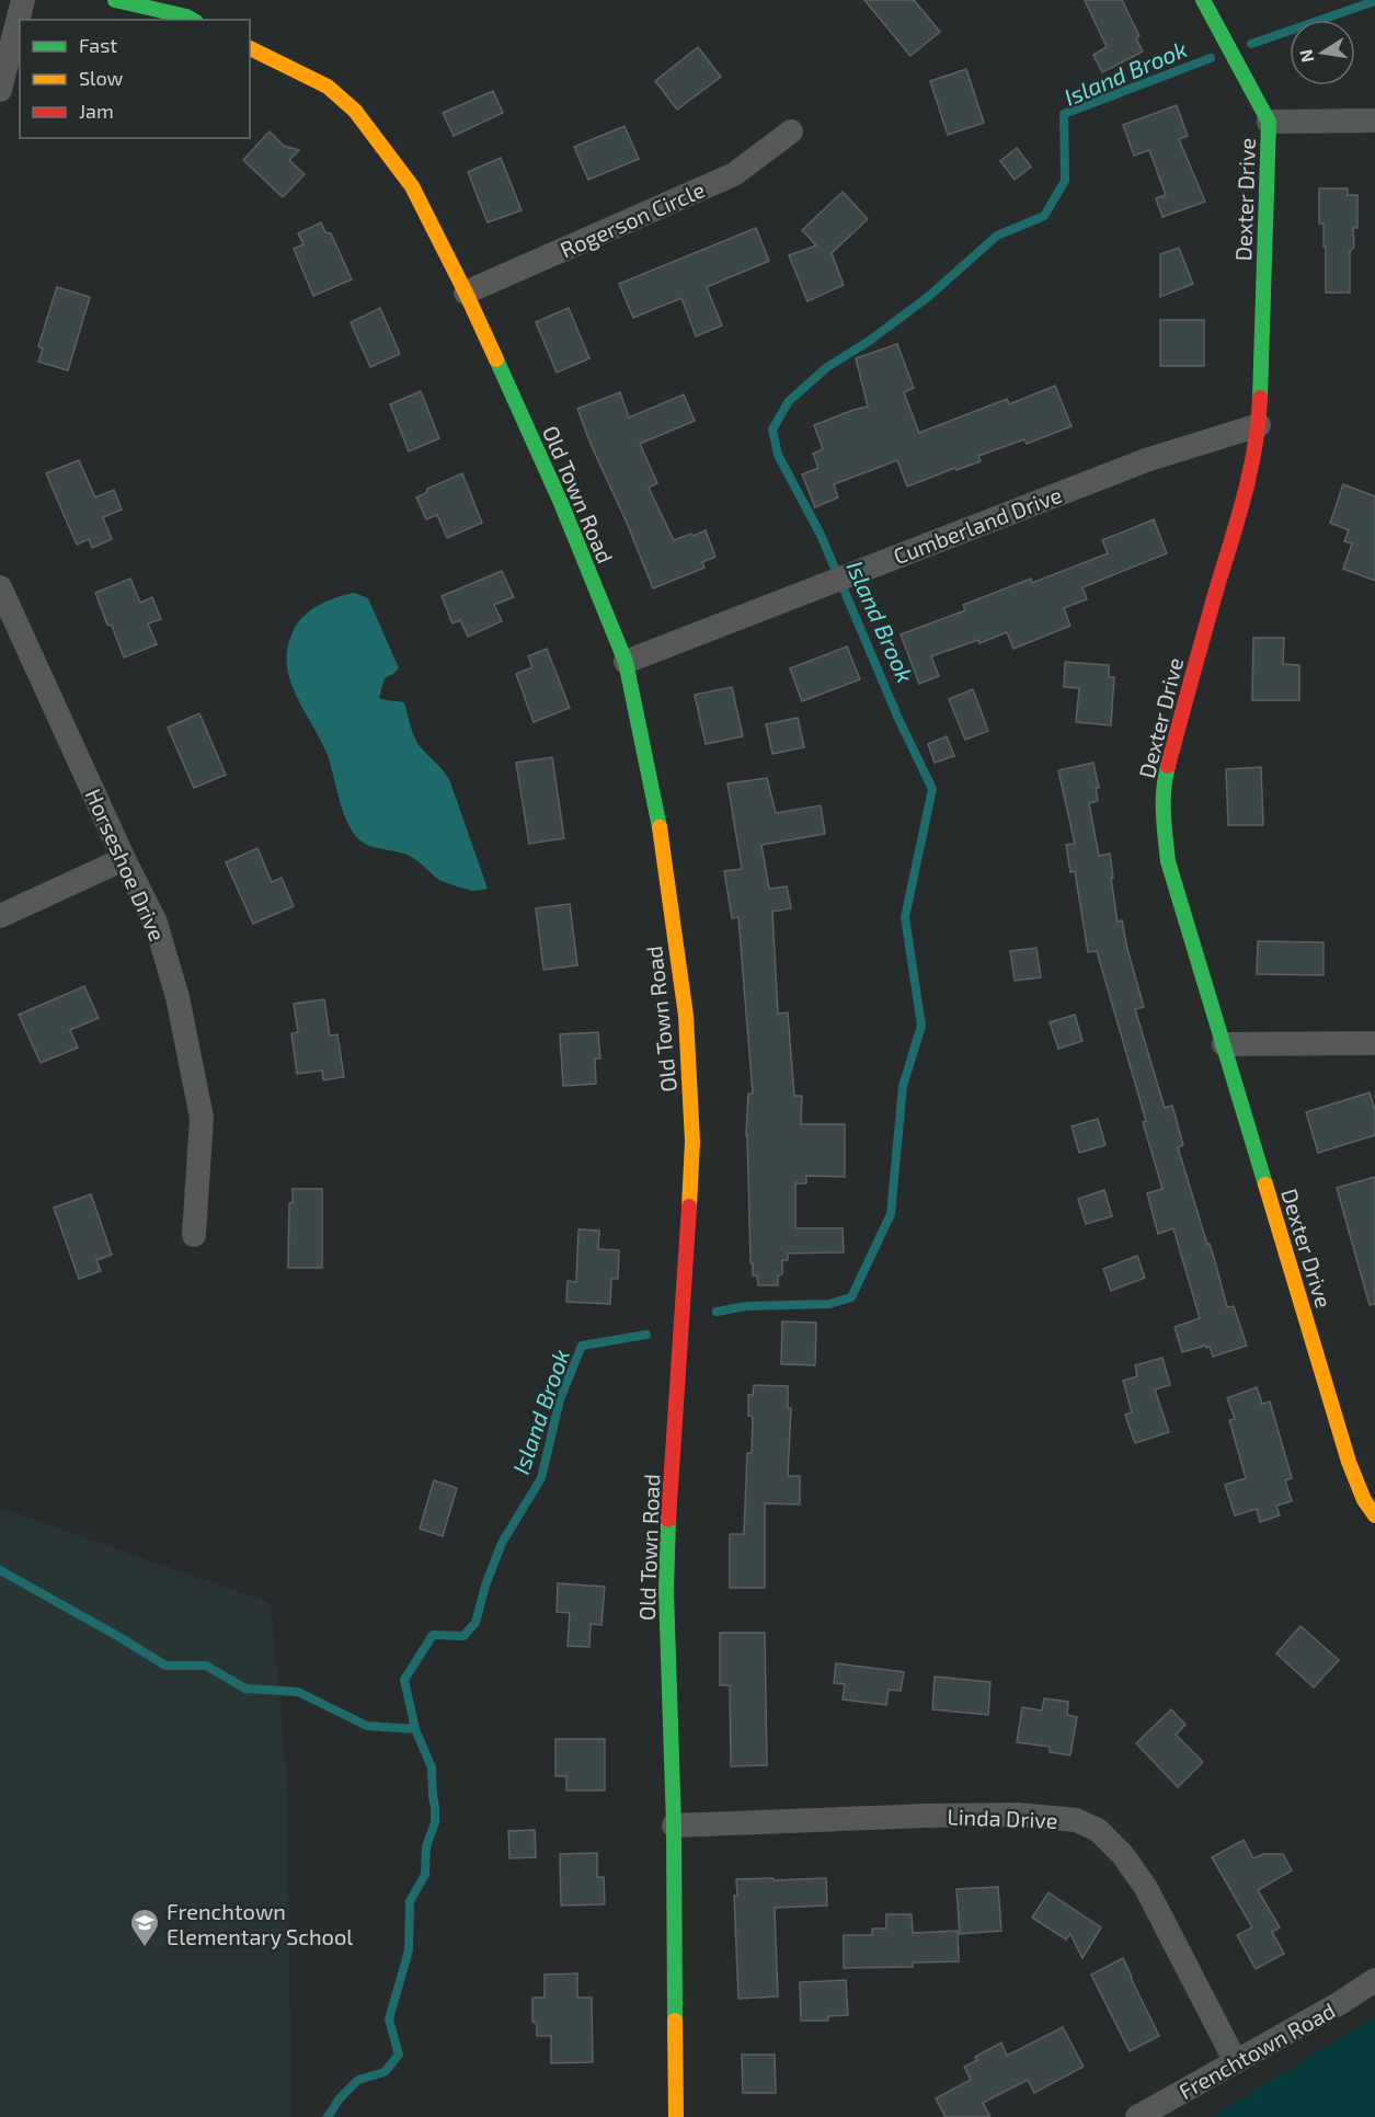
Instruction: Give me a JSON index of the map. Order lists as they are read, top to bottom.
{
  "streets": {
    "main road": ["Dexter Drive", "Old Town Road"],
    "street": [
      "Rogerson Circle",
      "Cumberland Drive",
      "Horseshoe Drive",
      "Linda Drive",
      "Frenchtown Road"
    ]
  },
  "crossings": [
    ["Dexter Drive", "Cumberland Drive"],
    ["Rogerson Circle", "Old Town Road"],
    ["Old Town Road", "Cumberland Drive"],
    ["Old Town Road", "Linda Drive"],
    ["Linda Drive", "Frenchtown Road"]
  ],
  "water": ["Island Brook"],
  "places": {
    "school or university": ["Frenchtown Elementary School"]
  },
  "legend": ["Fast", "Slow", "Jam"],
  "north": "left"
}
